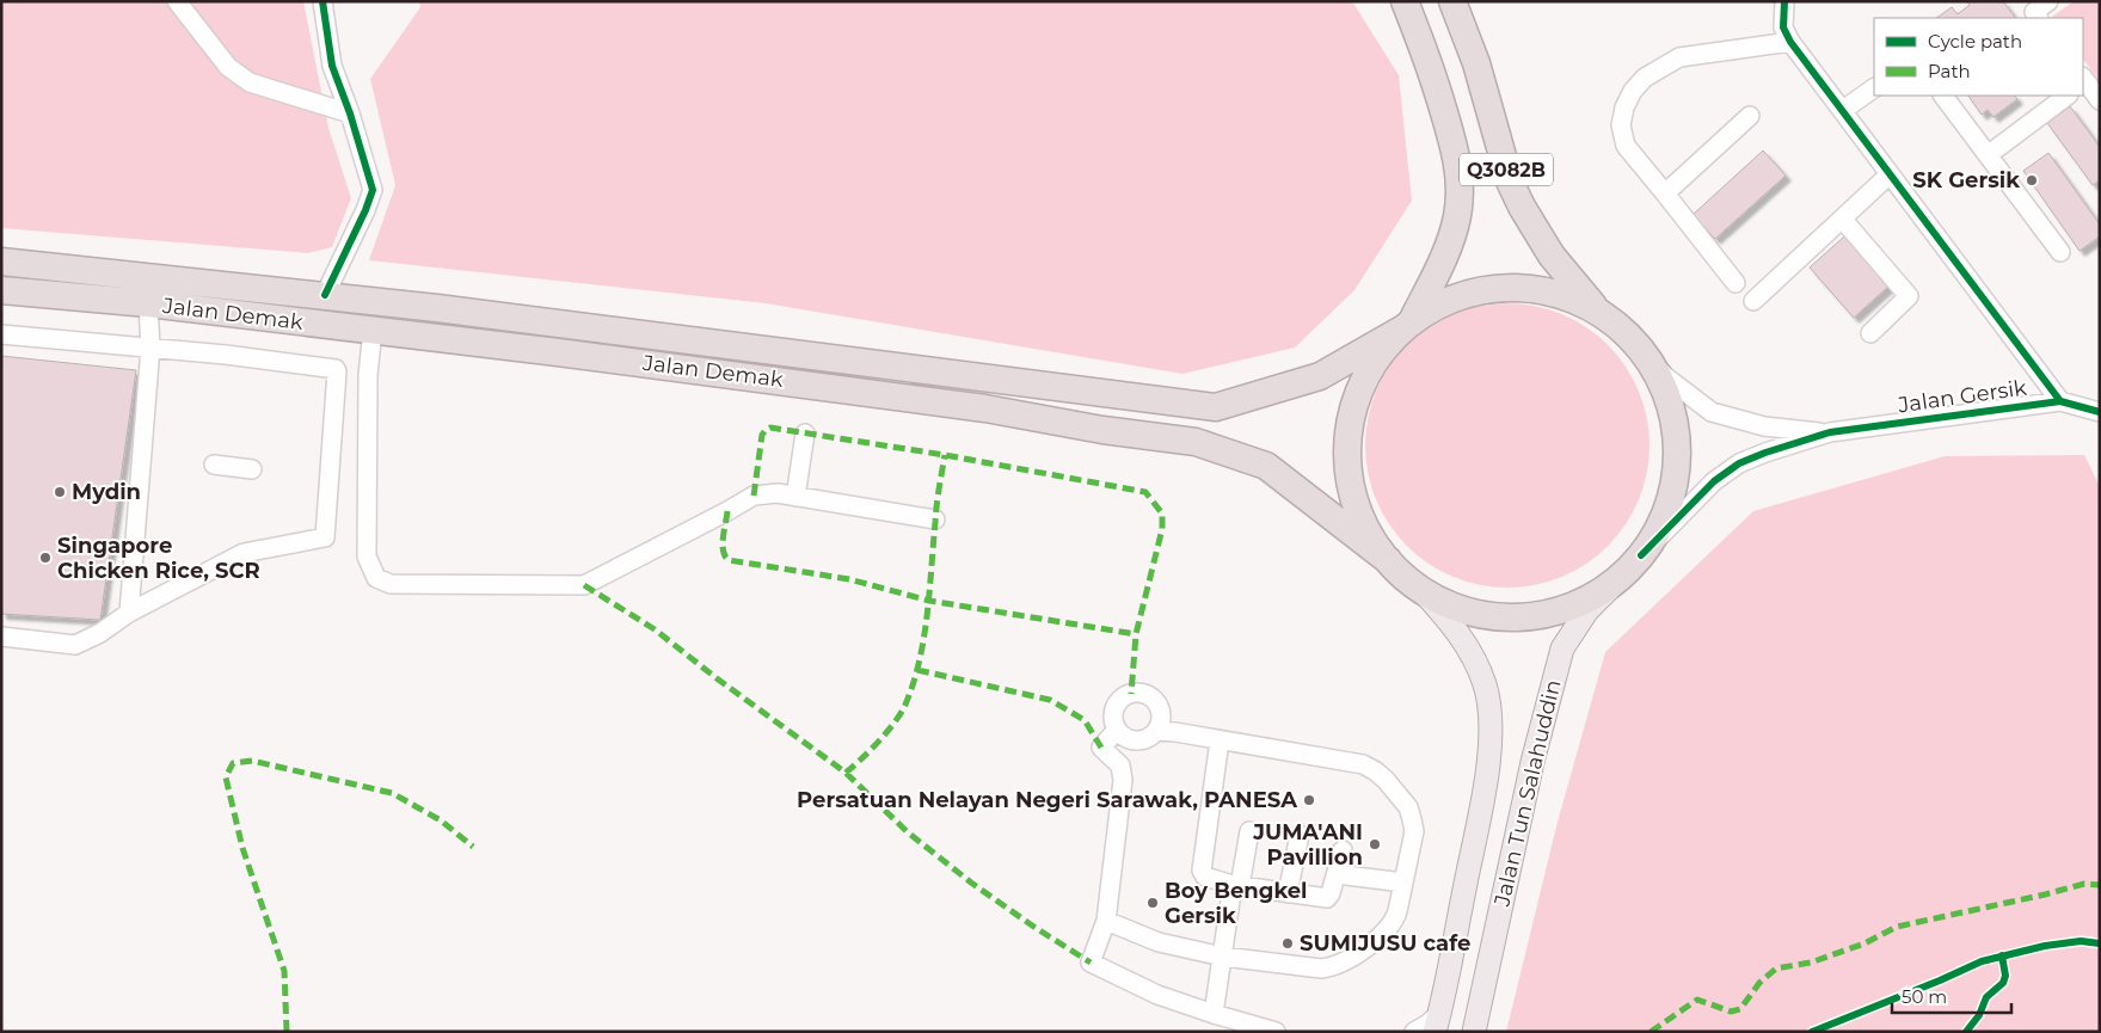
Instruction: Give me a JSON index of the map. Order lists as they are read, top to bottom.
{
  "streets": {
    "highway": ["Q3082B", "Jalan Demak"],
    "main road": ["Jalan Tun Salahuddin"],
    "street": ["Jalan Gersik"]
  },
  "crossings": [
    ["Q3082B", "Jalan Demak"]
  ],
  "places": [
    "SK Gersik",
    "Mydin",
    "Singapore Chicken Rice, SCR",
    "Persatuan Nelayan Negeri Sarawak, PANESA",
    "JUMA'ANI Pavillion",
    "Boy Bengkel Gersik",
    "SUMIJUSU cafe"
  ],
  "legend": ["Cycle path", "Path"],
  "scale_bar": "50 m"
}
